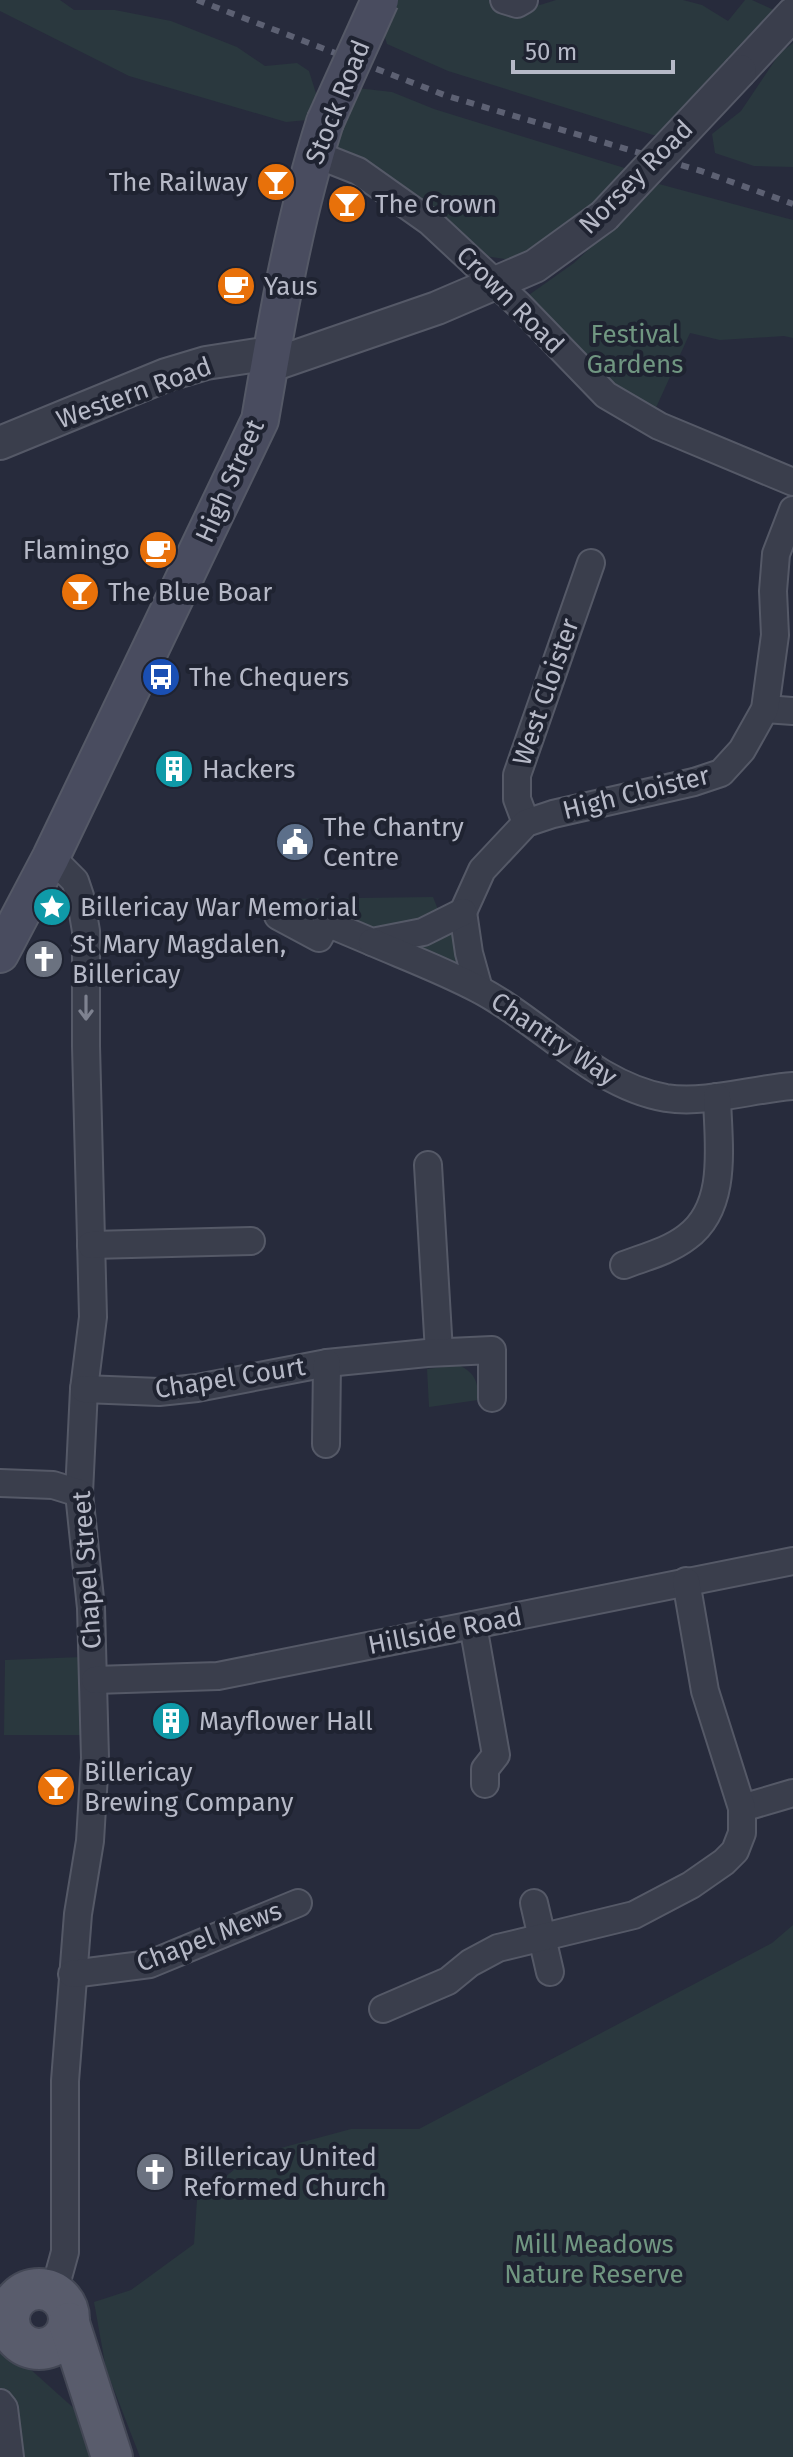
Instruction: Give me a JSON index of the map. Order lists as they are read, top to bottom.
{
  "streets": {
    "main road": ["Stock Road", "High Street"],
    "street": [
      "Norsey Road",
      "Crown Road",
      "Western Road",
      "West Cloister",
      "High Cloister",
      "Chantry Way",
      "Chapel Court",
      "Chapel Street",
      "Hillside Road",
      "Chapel Mews"
    ]
  },
  "crossings": [
    ["Stock Road", "Crown Road"],
    ["Stock Road", "High Street"],
    ["Norsey Road", "Crown Road"],
    ["Norsey Road", "Western Road"],
    ["Norsey Road", "High Street"],
    ["Western Road", "High Street"],
    ["High Street", "Chapel Street"],
    ["West Cloister", "High Cloister"],
    ["Chapel Court", "Chapel Street"],
    ["Chapel Street", "Hillside Road"],
    ["Chapel Street", "Chapel Mews"]
  ],
  "parks": ["Festival Gardens", "Mill Meadows Nature Reserve"],
  "places": {
    "bar": [
      "The Railway",
      "The Crown",
      "The Blue Boar",
      "Billericay Brewing Company"
    ],
    "cafe": ["Yaus", "Flamingo"],
    "bus stop": ["The Chequers"],
    "building": ["Hackers", "Mayflower Hall"],
    "public building": ["The Chantry Centre"],
    "place": ["Billericay War Memorial"],
    "church": ["St Mary Magdalen, Billericay", "Billericay United Reformed Church"]
  },
  "scale_bar": "50 m"
}
